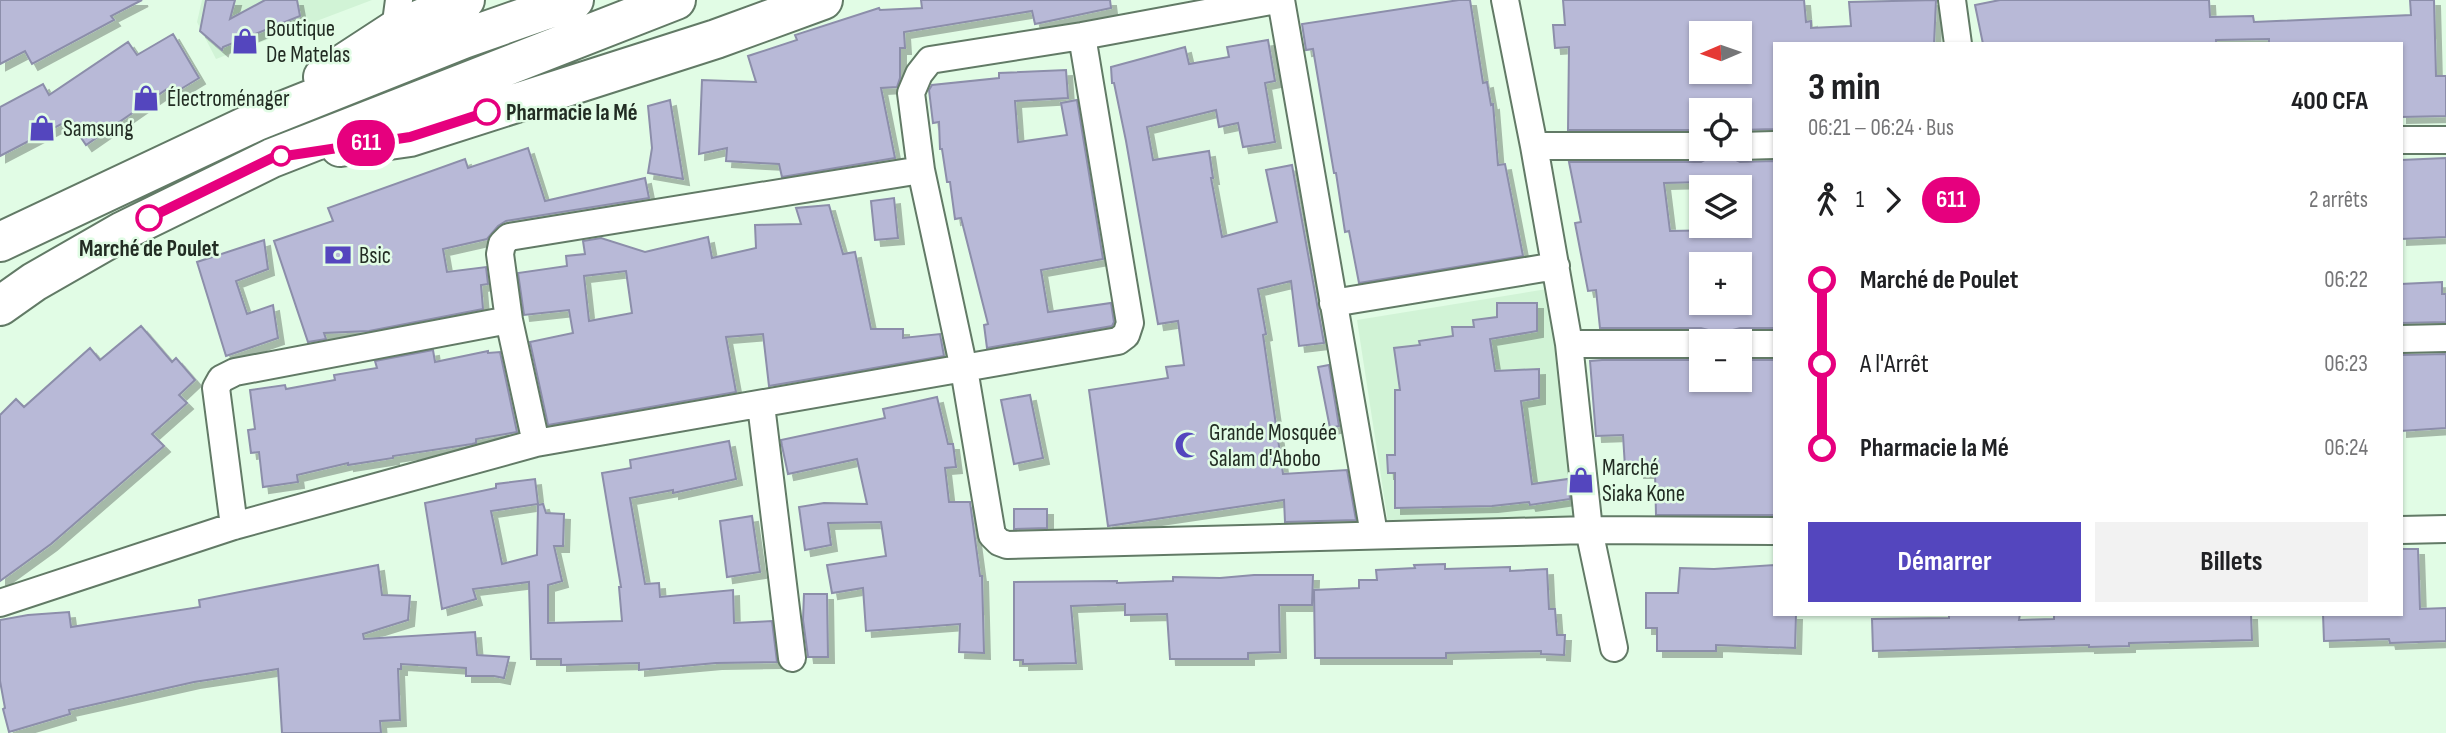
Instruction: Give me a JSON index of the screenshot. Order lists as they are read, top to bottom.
{
  "places": {
    "shop": [
      "Boutique De Matelas",
      "Électroménager",
      "Samsung",
      "Marché Siaka Kone"
    ],
    "other": ["Pharmacie la Mé", "Marché de Poulet"],
    "bank": ["Bsic"],
    "mosque": ["Grande Mosquée Salam d'Abobo"]
  },
  "lines": ["bus line 611"],
  "north": "left",
  "page": {
    "on_map": "611",
    "map_buttons": ["+", "−"],
    "heading": ["3 min", "06:21 – 06:24 · Bus", "400 CFA"],
    "legs": ["1", "611", "2 arrêts"],
    "list": [
      {
        "name": "Marché de Poulet",
        "value": "06:22"
      },
      {
        "name": "A l'Arrêt",
        "value": "06:23"
      },
      {
        "name": "Pharmacie la Mé",
        "value": "06:24"
      }
    ],
    "buttons": ["Démarrer", "Billets"]
  }
}
